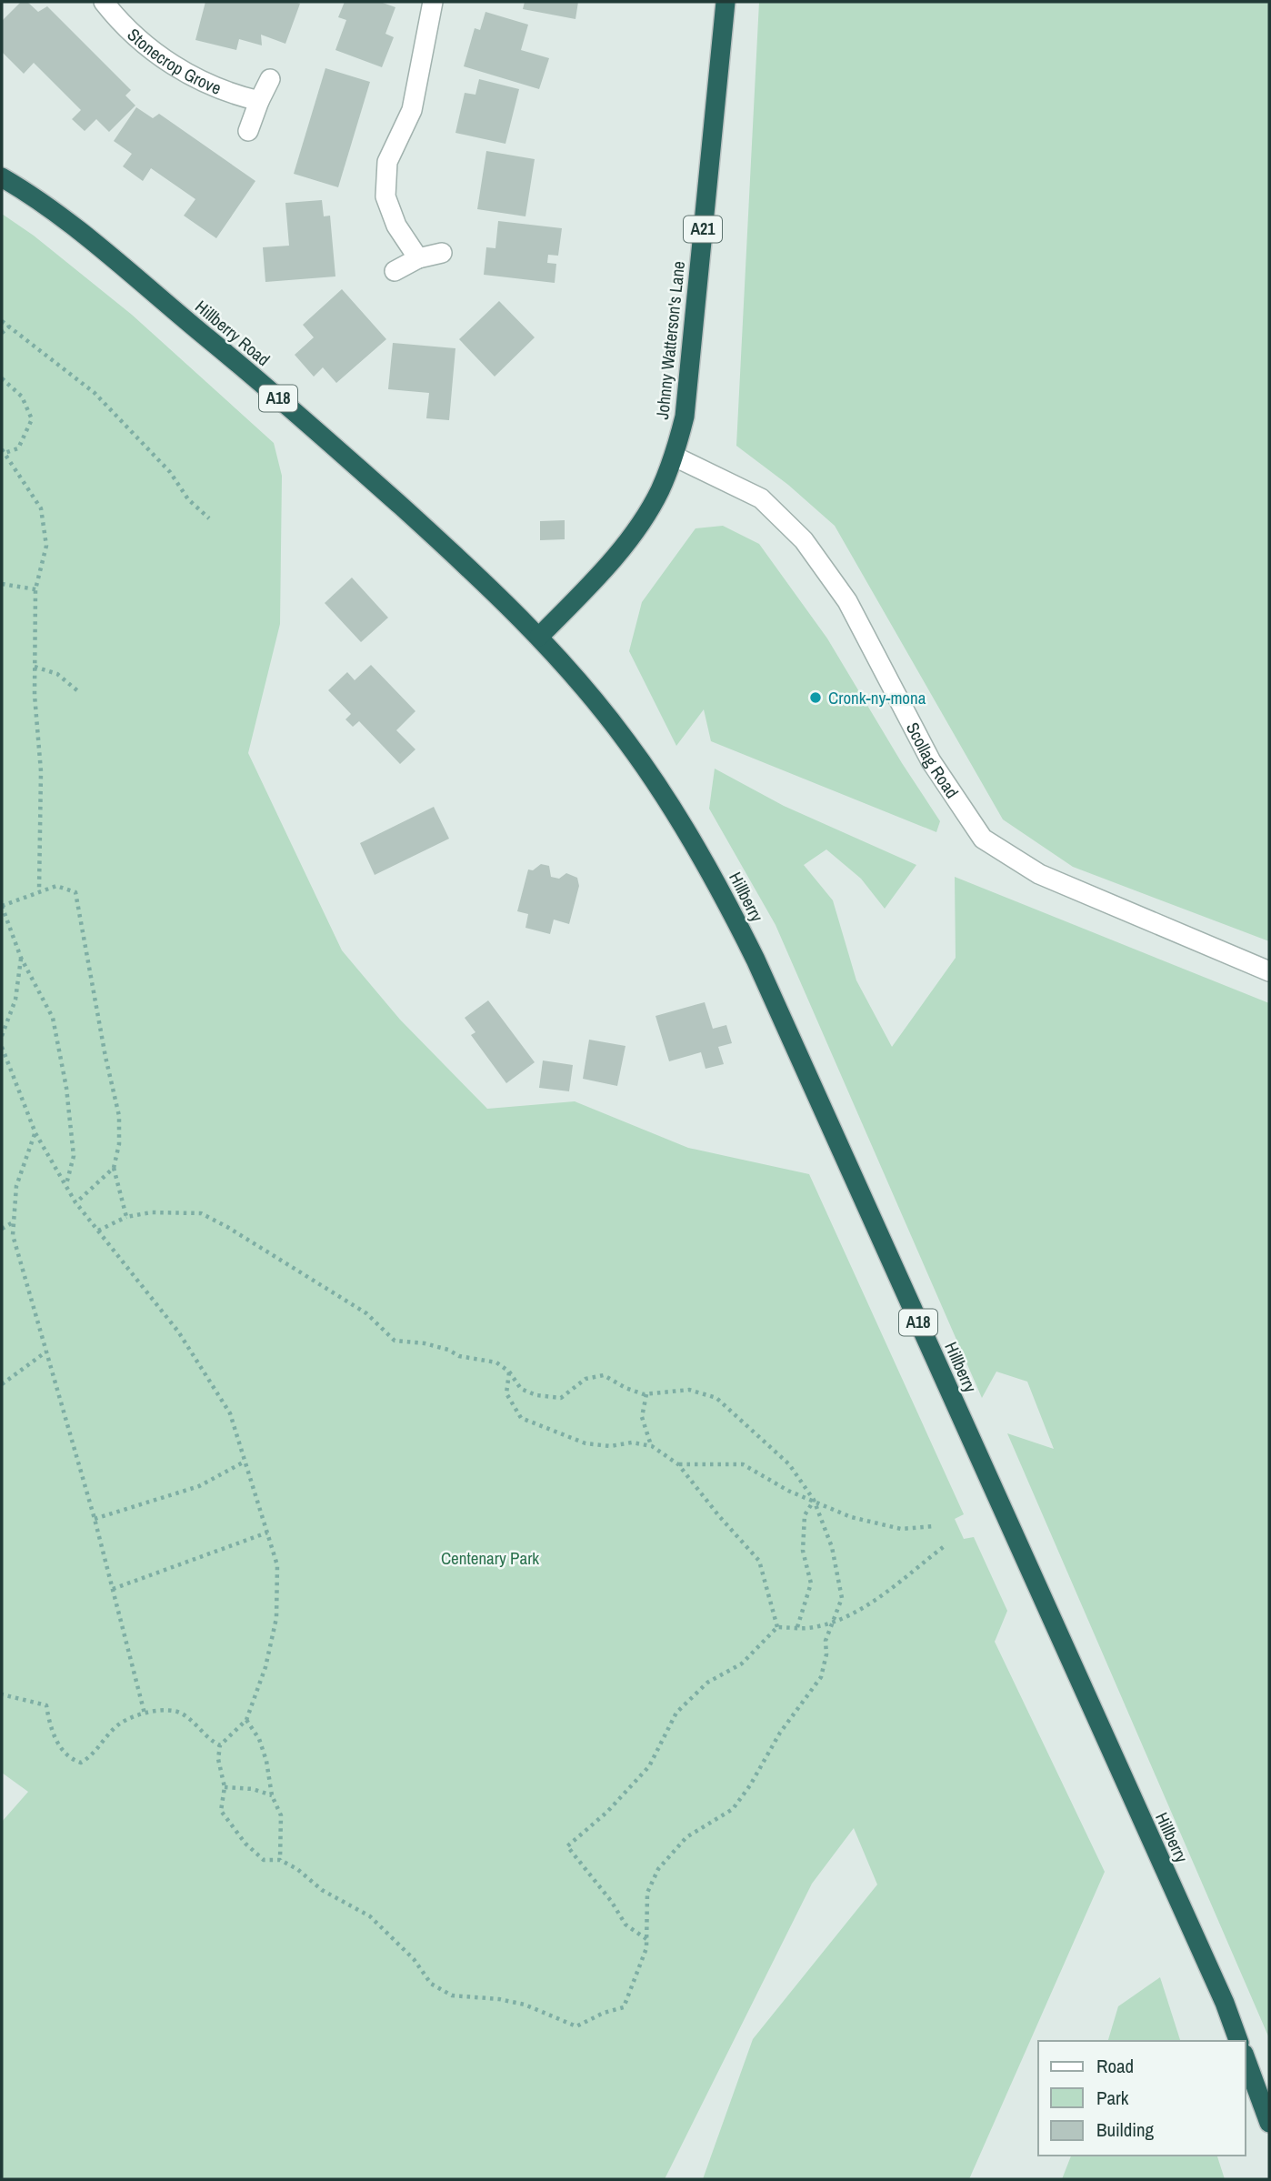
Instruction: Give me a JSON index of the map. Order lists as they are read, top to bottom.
{
  "streets": {
    "highway": [
      "A21",
      "Hillberry Road",
      "Johnny Watterson's Lane",
      "A18",
      "Hillberry"
    ],
    "street": ["Stonecrop Grove", "Scollag Road"]
  },
  "crossings": [
    ["Hillberry Road", "Johnny Watterson's Lane"],
    ["Hillberry Road", "Hillberry"],
    ["Johnny Watterson's Lane", "Scollag Road"],
    ["Johnny Watterson's Lane", "Hillberry"]
  ],
  "parks": ["Centenary Park"],
  "places": ["Cronk-ny-mona"],
  "legend": ["Road", "Park", "Building"]
}
